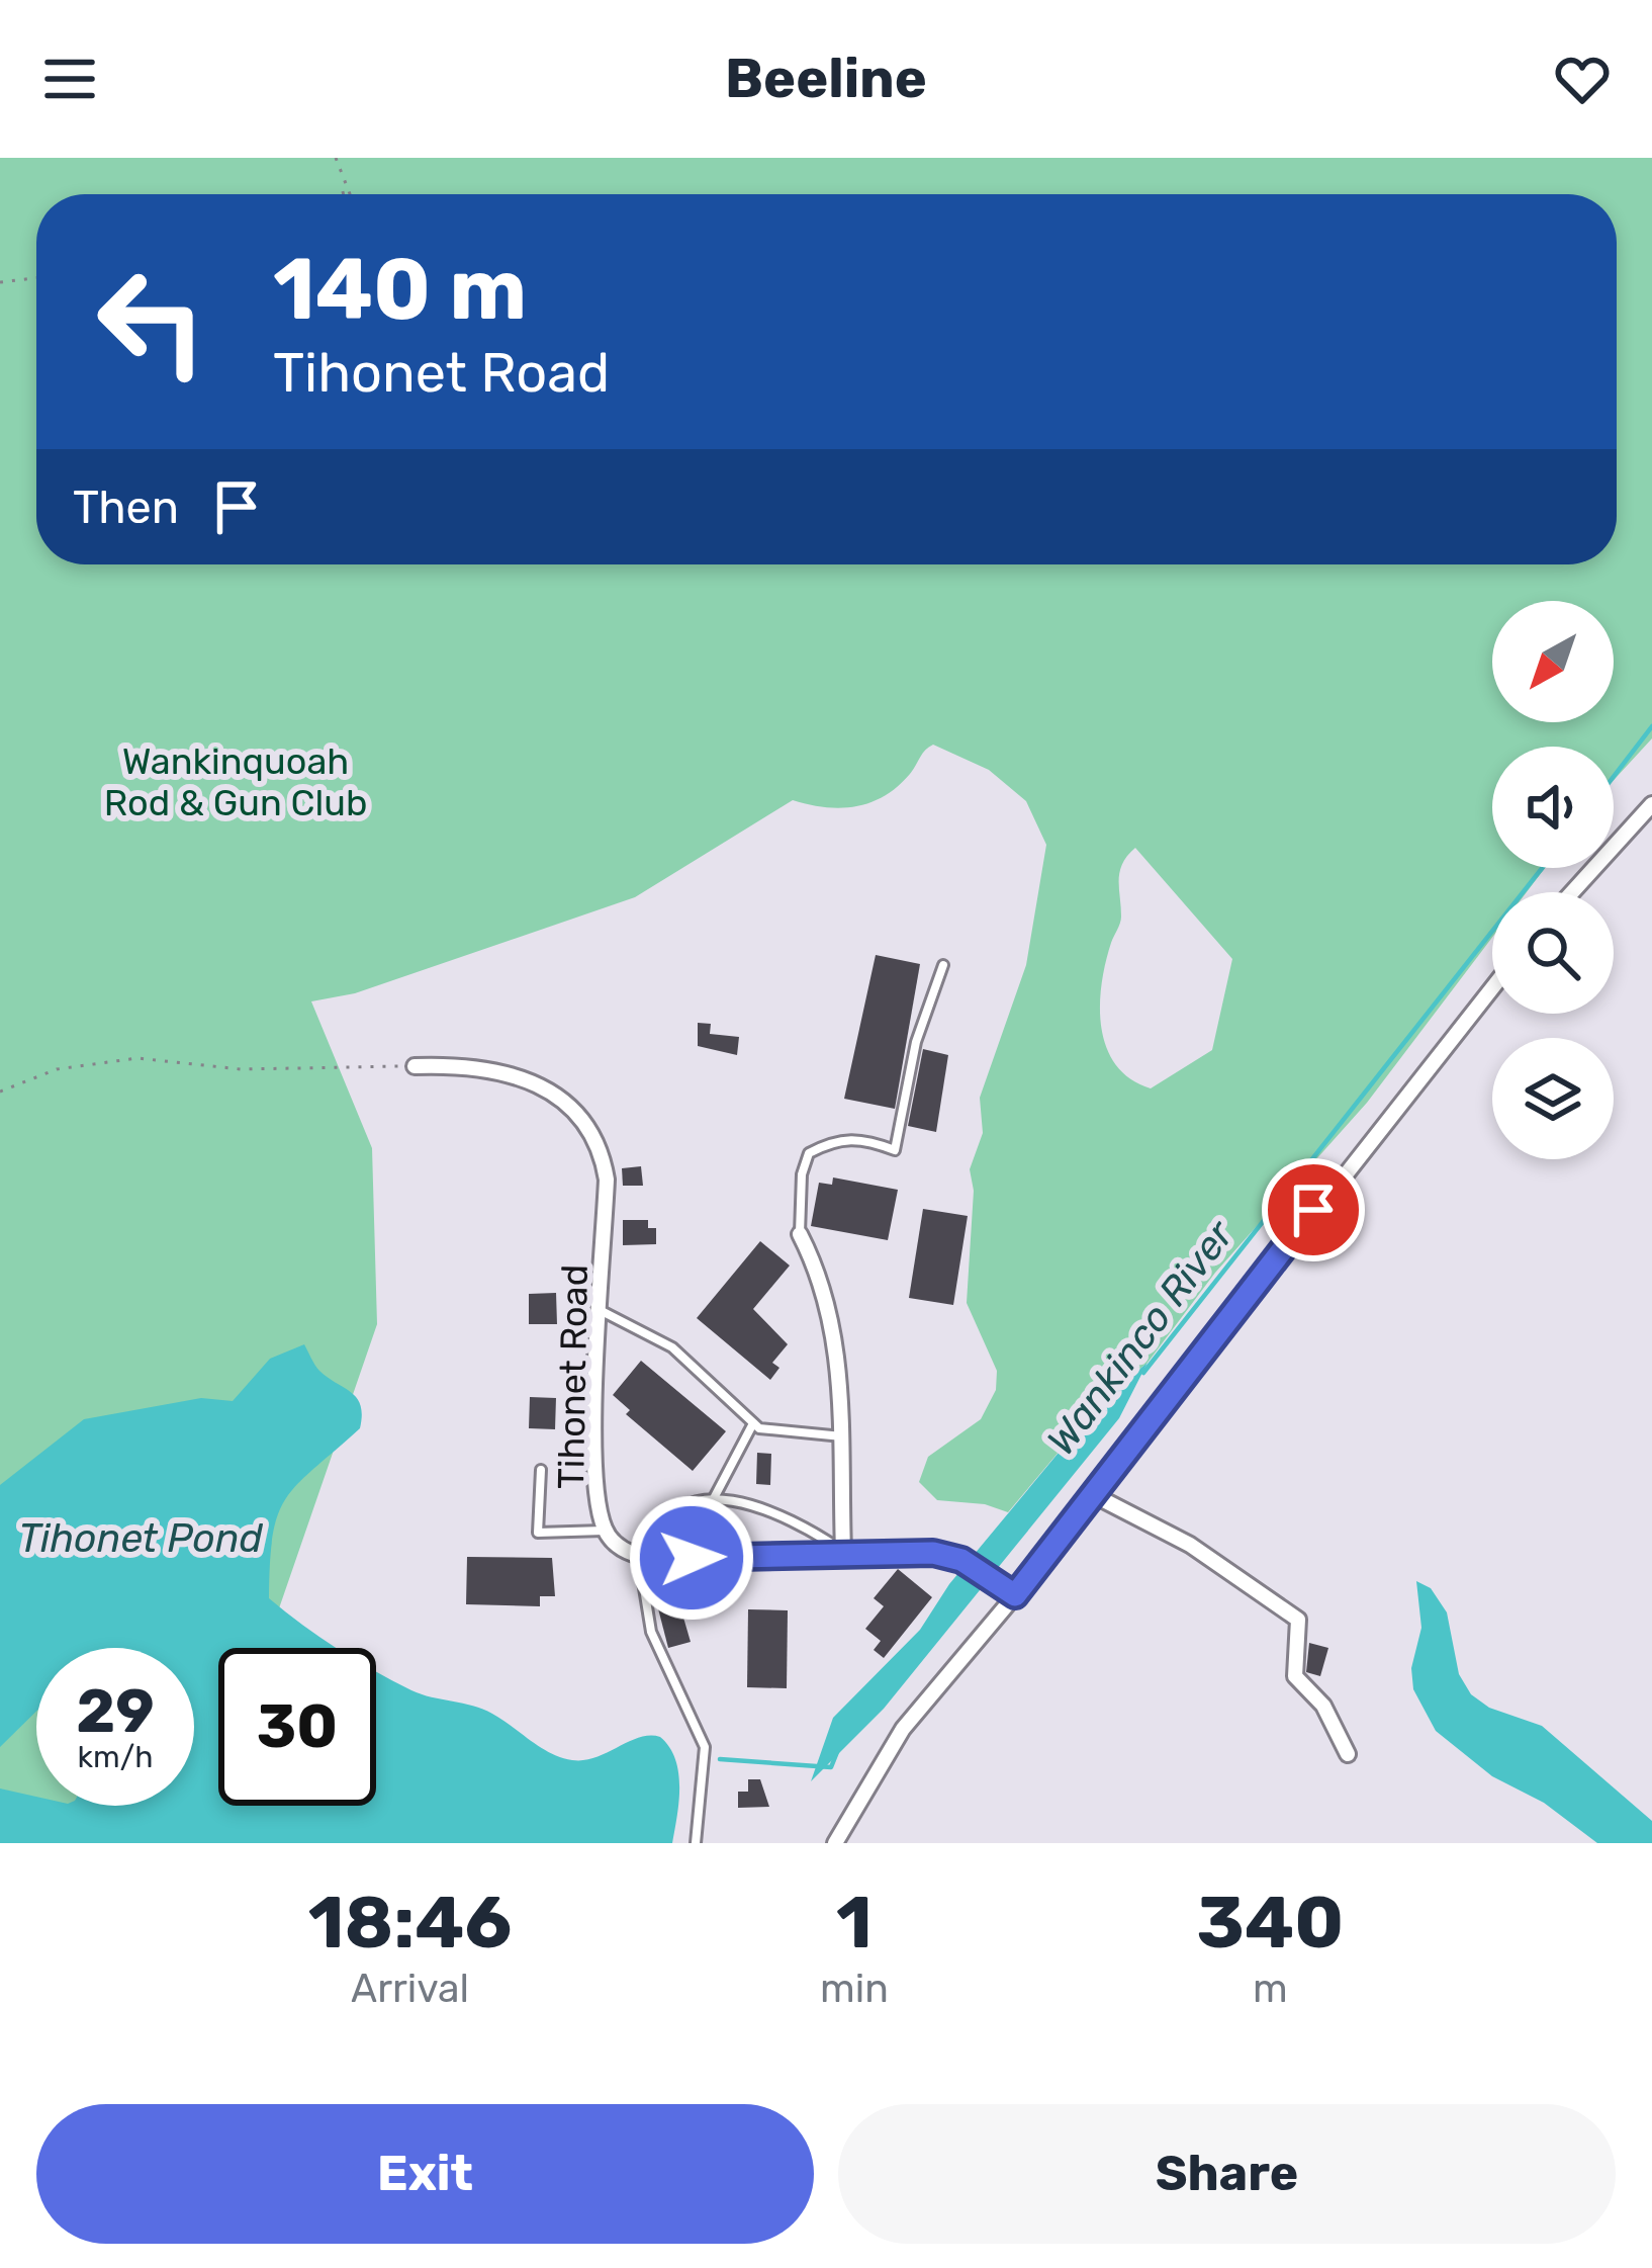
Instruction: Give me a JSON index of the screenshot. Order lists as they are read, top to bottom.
{
  "streets": {
    "street": ["Tihonet Road"]
  },
  "water": ["Wankinco River", "Tihonet Pond"],
  "parks": ["Wankinquoah Rod & Gun Club"],
  "north": "bottom left",
  "page": {
    "header": "Beeline",
    "turn": ["140 m", "Tihonet Road"],
    "then": "Then",
    "speed": "29 km/h",
    "limit": "30",
    "eta": [
      "18:46",
      "Arrival",
      "1",
      "min",
      "340",
      "m"
    ],
    "buttons": ["Exit", "Share"]
  }
}
